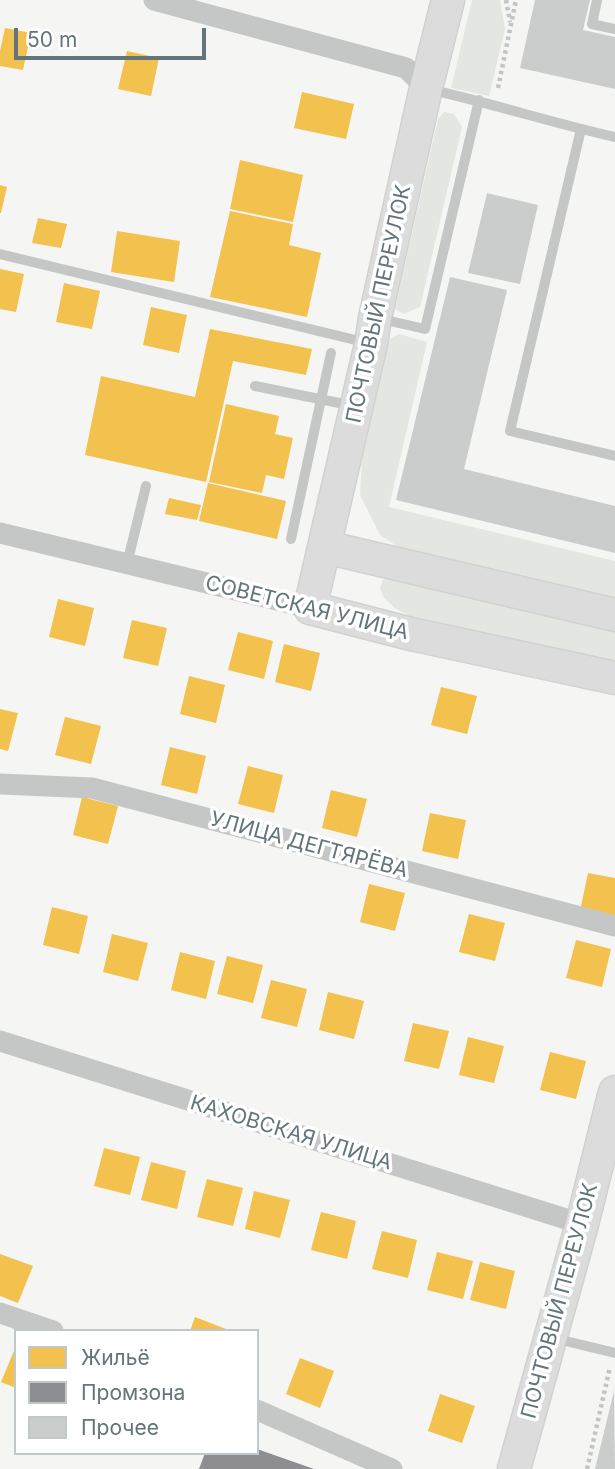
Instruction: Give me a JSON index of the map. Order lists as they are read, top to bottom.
{
  "streets": {
    "main road": ["ПОЧТОВЫЙ ПЕРЕУЛОК", "СОВЕТСКАЯ УЛИЦА"],
    "street": ["УЛИЦА ДЕГТЯРЁВА", "КАХОВСКАЯ УЛИЦА"]
  },
  "crossings": [
    ["ПОЧТОВЫЙ ПЕРЕУЛОК", "СОВЕТСКАЯ УЛИЦА"],
    ["ПОЧТОВЫЙ ПЕРЕУЛОК", "КАХОВСКАЯ УЛИЦА"]
  ],
  "legend": ["Жильё", "Промзона", "Прочее"],
  "scale_bar": "50 m"
}
